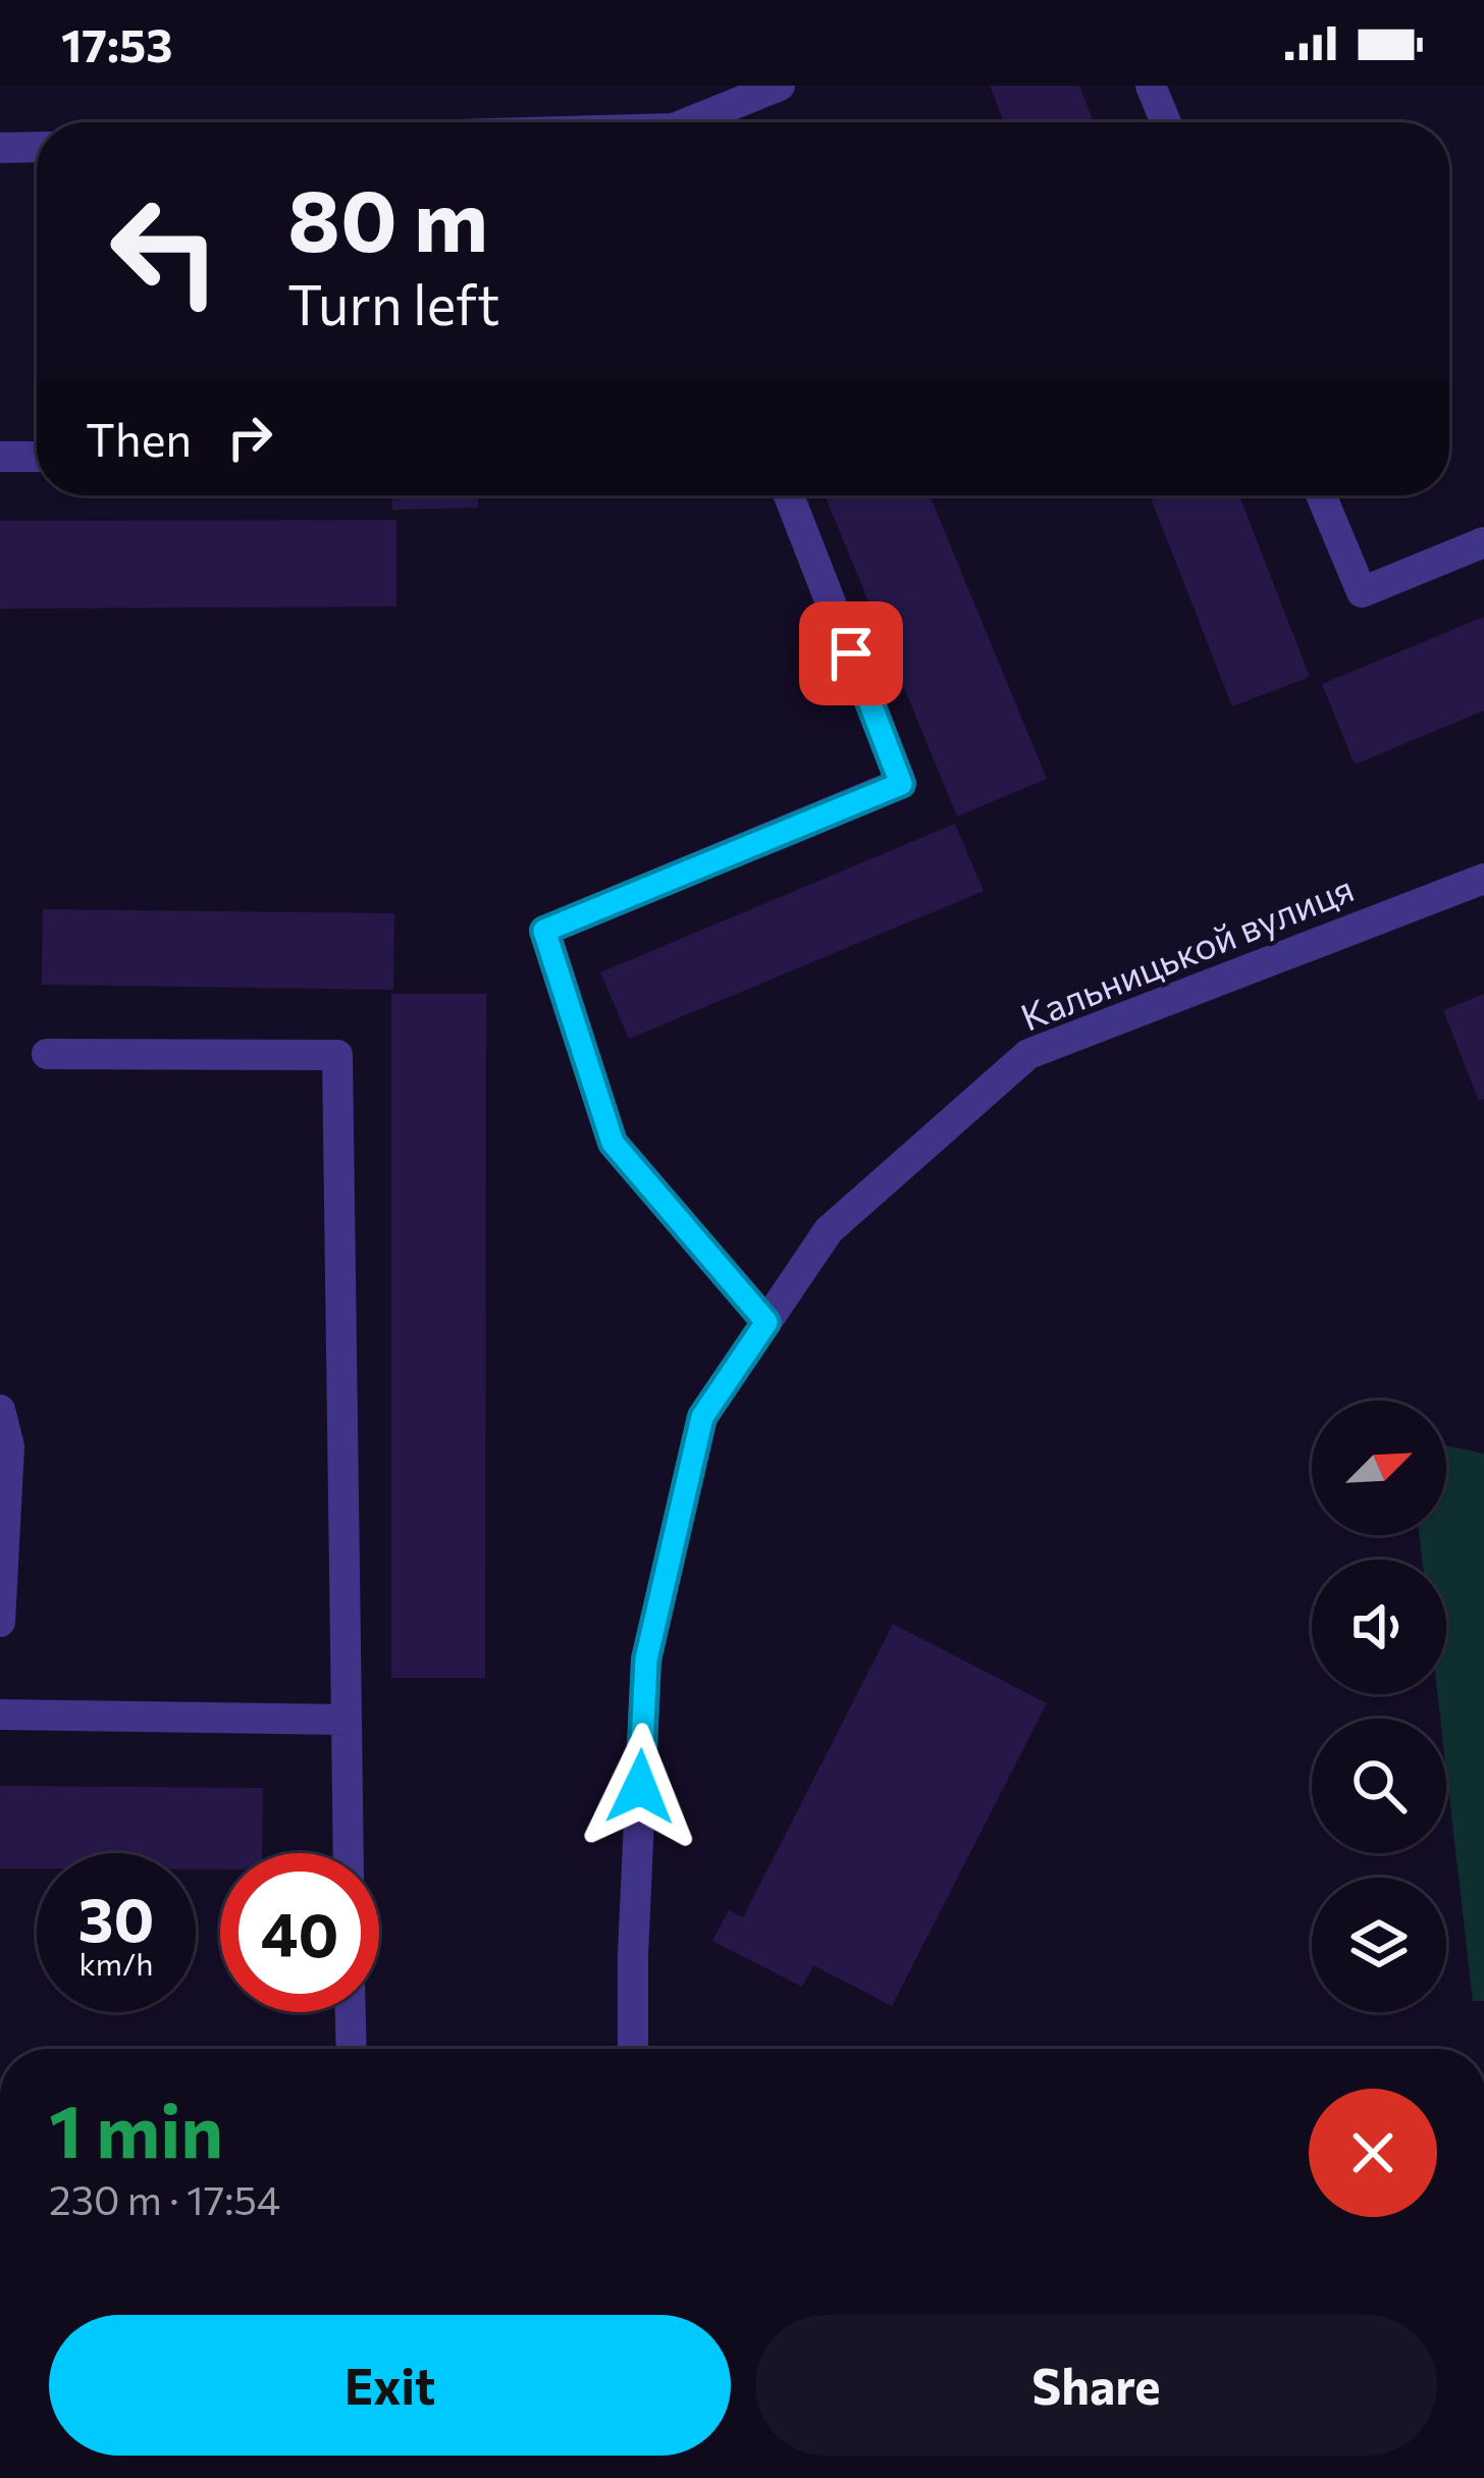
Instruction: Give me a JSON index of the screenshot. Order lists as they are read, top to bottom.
{
  "streets": {
    "street": ["Кальницькой вулиця"]
  },
  "north": "top right",
  "page": {
    "status": "17:53",
    "turn": ["80 m", "Turn left"],
    "then": "Then",
    "speed": "30 km/h",
    "limit": "40",
    "heading": ["1 min", "230 m · 17:54"],
    "buttons": ["Exit", "Share"]
  }
}
